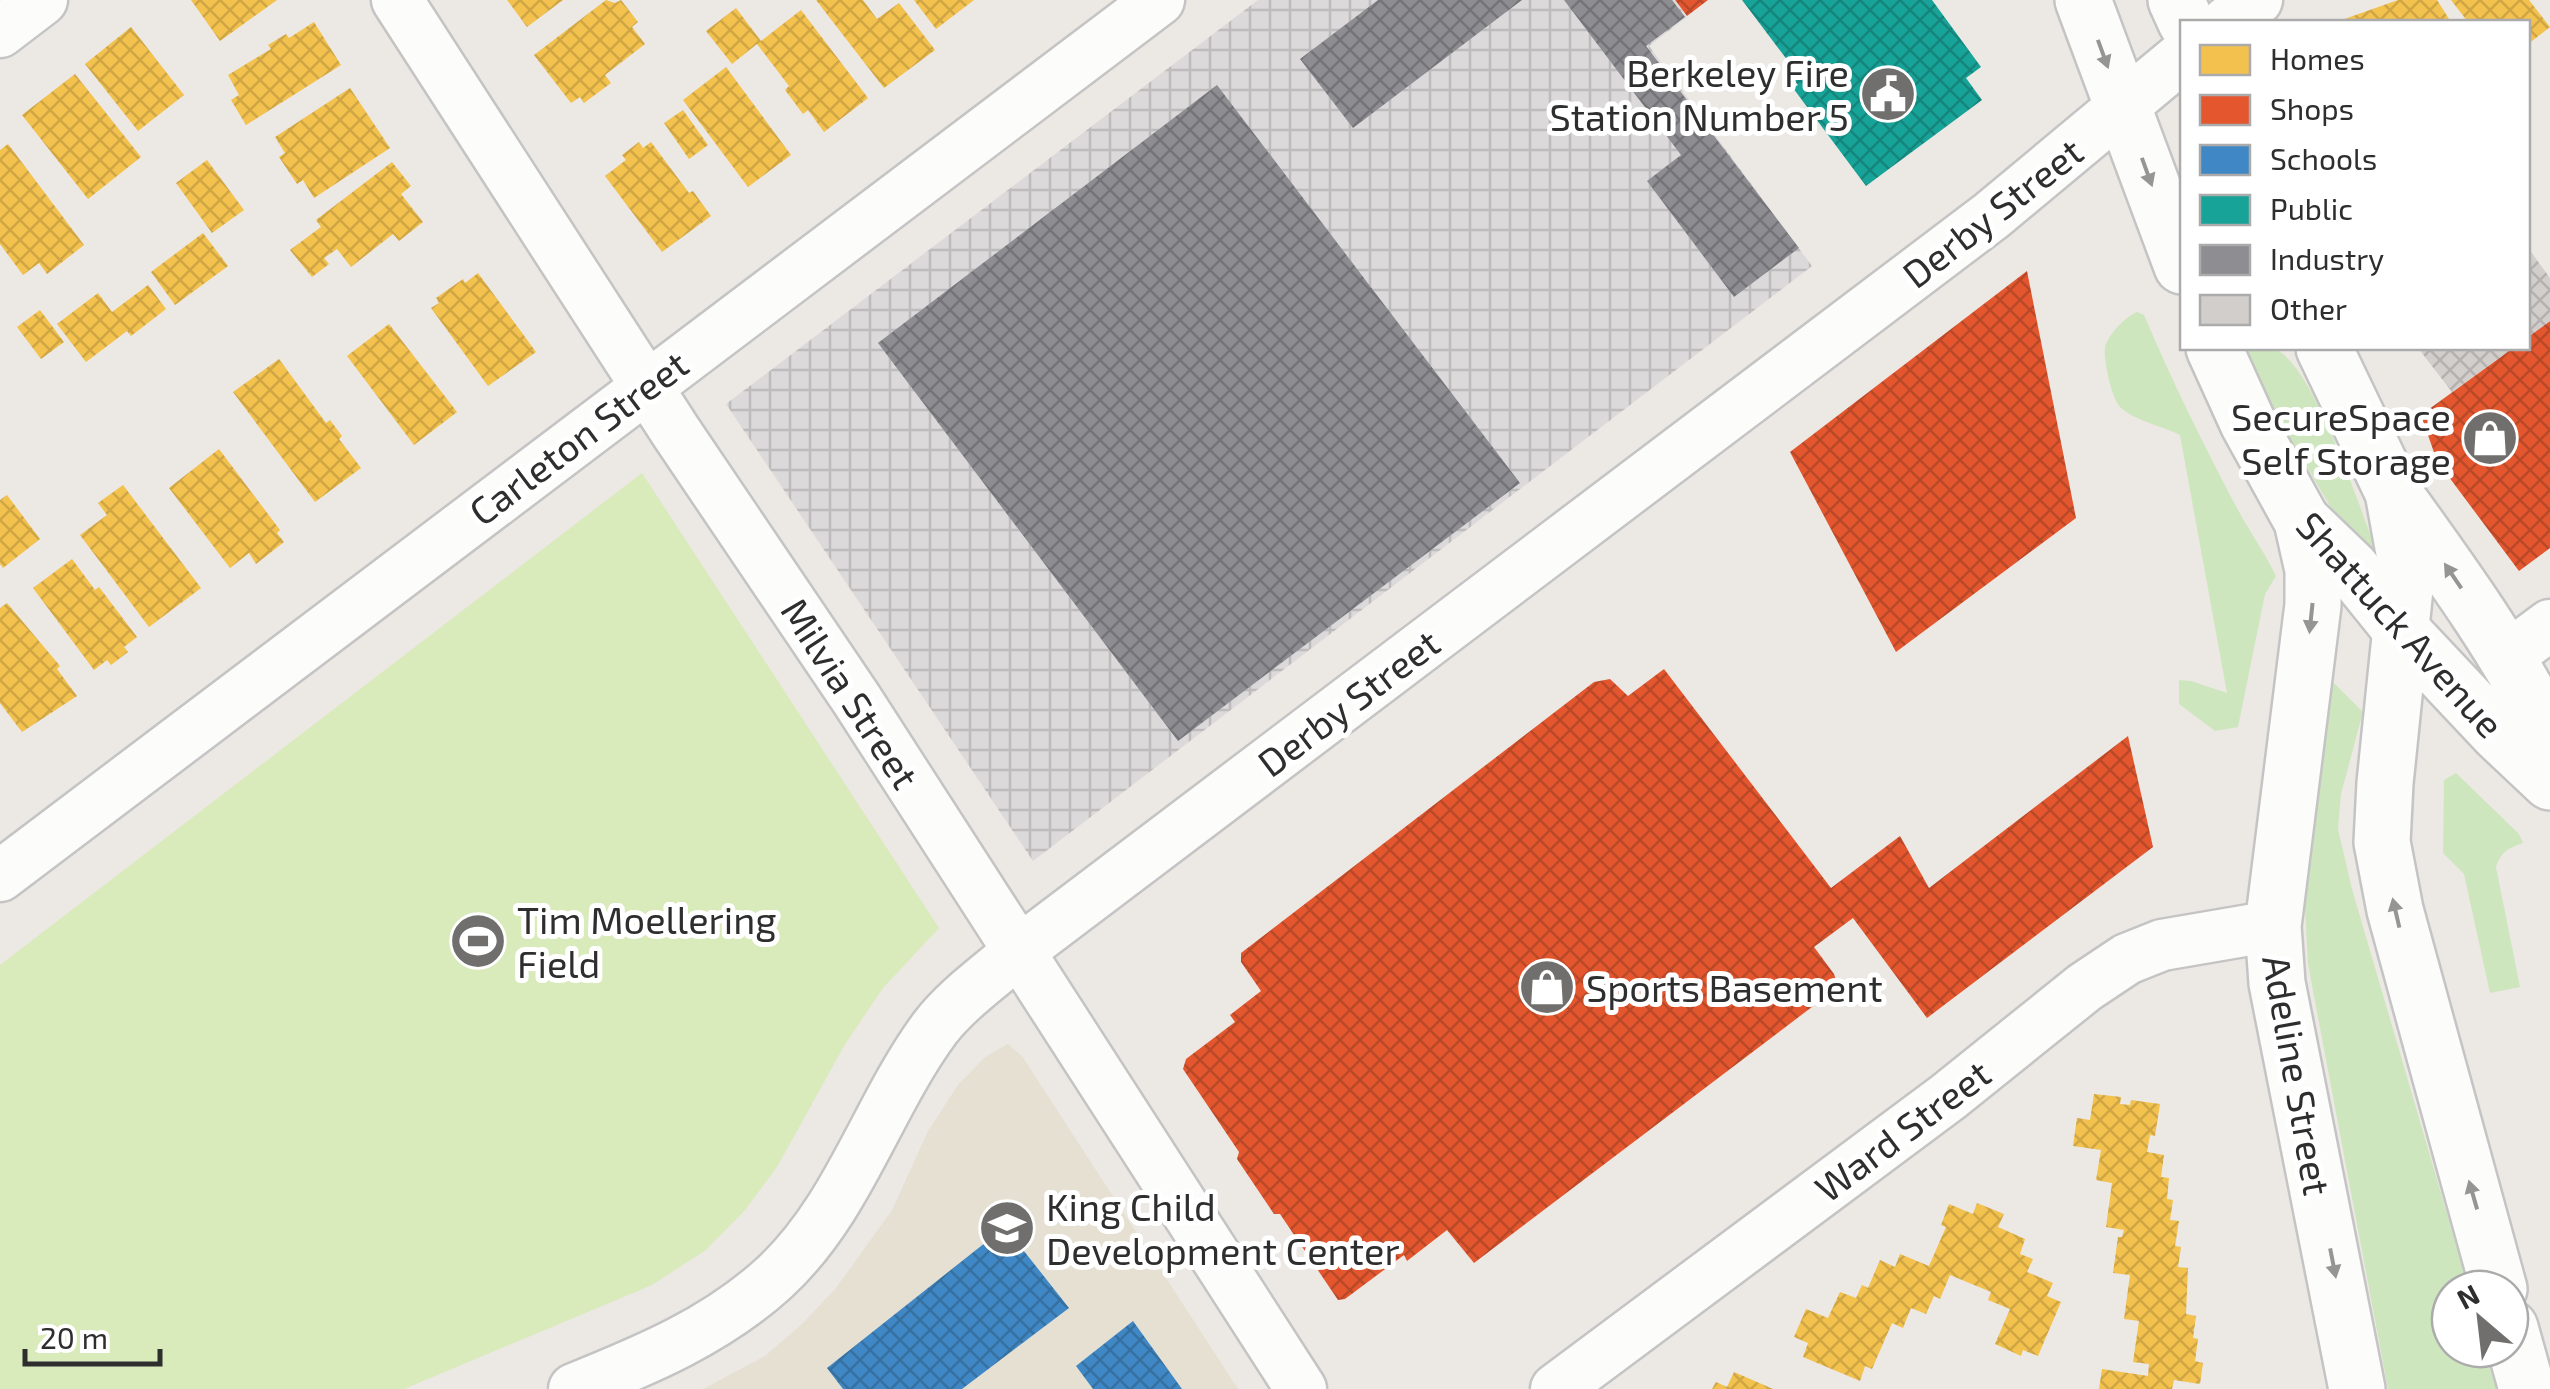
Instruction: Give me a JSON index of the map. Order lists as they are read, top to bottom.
{
  "streets": {
    "main road": ["Shattuck Avenue", "Adeline Street"],
    "street": [
      "Derby Street",
      "Carleton Street",
      "Milvia Street",
      "Ward Street"
    ]
  },
  "crossings": [
    ["Derby Street", "Milvia Street"],
    ["Carleton Street", "Milvia Street"],
    ["Shattuck Avenue", "Adeline Street"],
    ["Adeline Street", "Ward Street"]
  ],
  "places": {
    "public building": ["Berkeley Fire Station Number 5"],
    "shop": ["SecureSpace Self Storage", "Sports Basement"],
    "sports": ["Tim Moellering Field"],
    "school or university": ["King Child Development Center"]
  },
  "legend": [
    "Homes",
    "Shops",
    "Schools",
    "Public",
    "Industry",
    "Other"
  ],
  "scale_bar": "20 m",
  "north": "top left"
}
